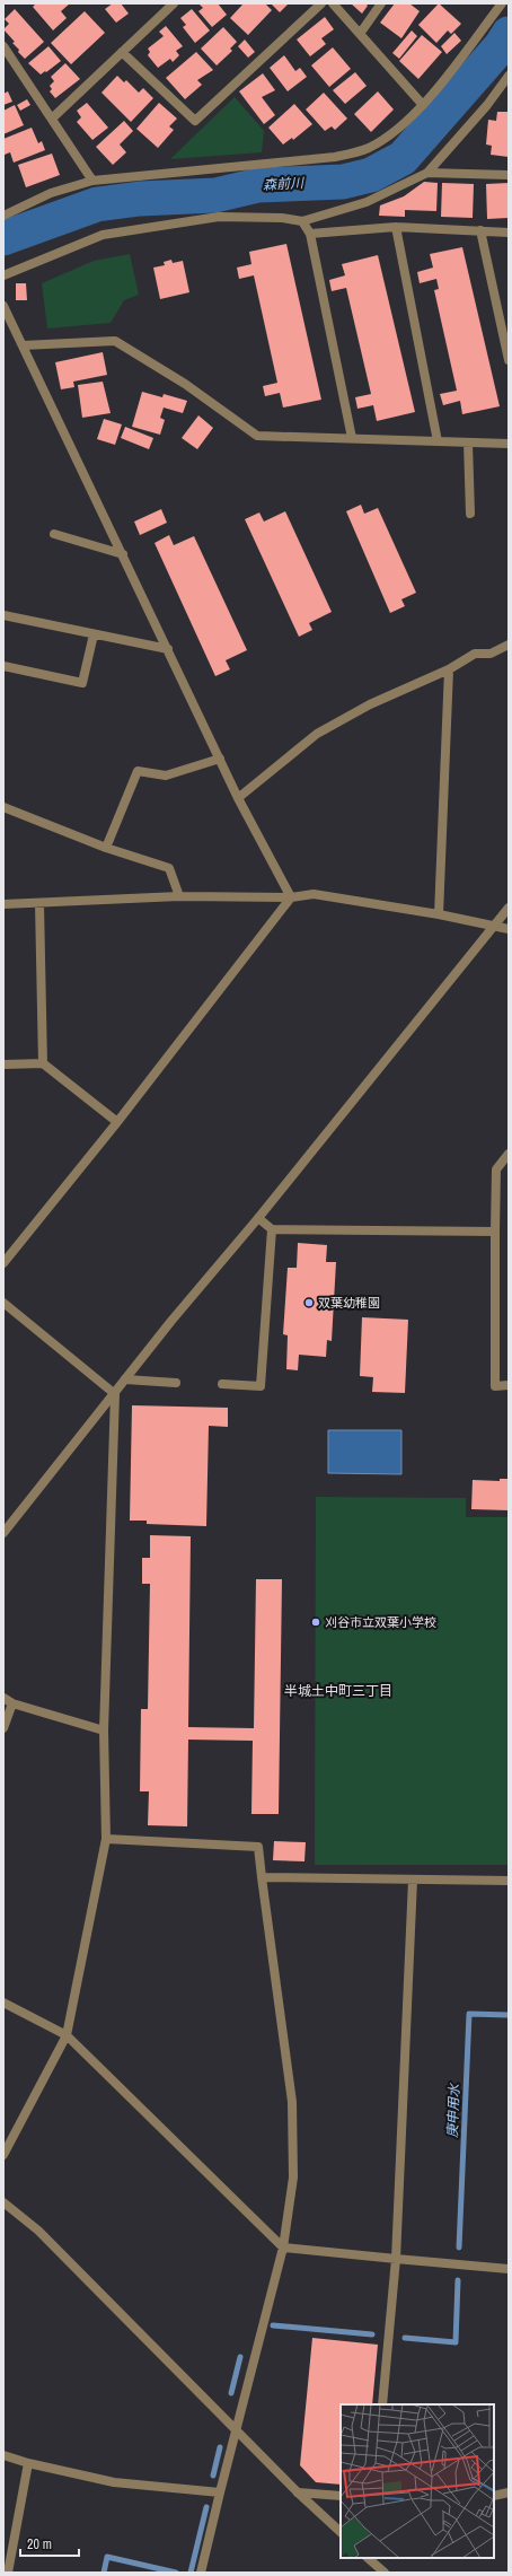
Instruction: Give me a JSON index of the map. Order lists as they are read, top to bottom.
{
  "districts": ["半城土中町三丁目"],
  "water": ["森前川", "庚申用水"],
  "places": ["双葉幼稚園", "刈谷市立双葉小学校"],
  "scale_bar": "20 m"
}
